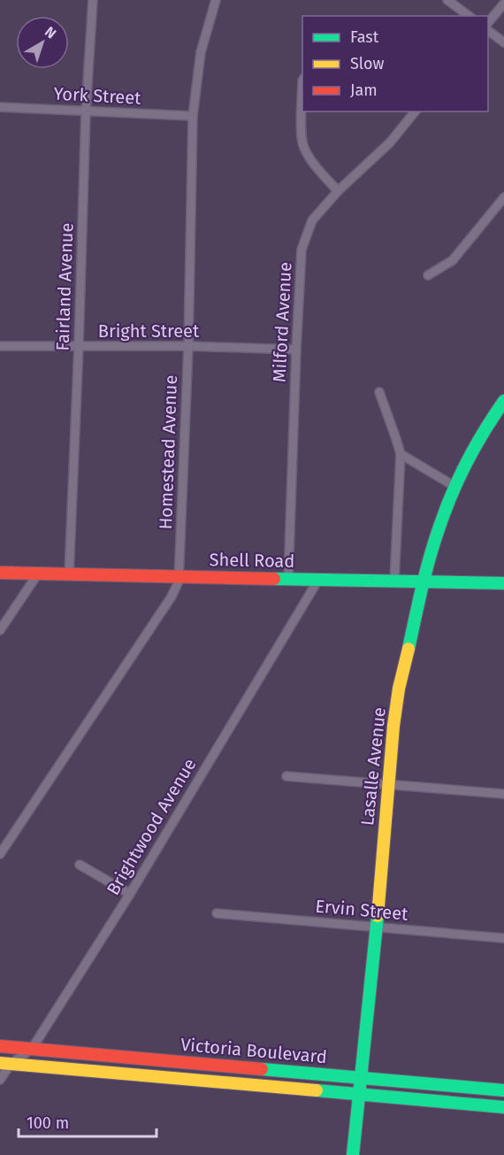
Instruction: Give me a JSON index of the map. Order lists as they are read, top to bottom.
{
  "streets": {
    "main road": ["Shell Road", "Lasalle Avenue", "Victoria Boulevard"],
    "street": [
      "York Street",
      "Fairland Avenue",
      "Milford Avenue",
      "Bright Street",
      "Homestead Avenue",
      "Brightwood Avenue",
      "Ervin Street"
    ]
  },
  "crossings": [
    ["York Street", "Fairland Avenue"],
    ["York Street", "Homestead Avenue"],
    ["Fairland Avenue", "Bright Street"],
    ["Fairland Avenue", "Shell Road"],
    ["Milford Avenue", "Bright Street"],
    ["Milford Avenue", "Shell Road"],
    ["Bright Street", "Homestead Avenue"],
    ["Homestead Avenue", "Shell Road"],
    ["Shell Road", "Lasalle Avenue"],
    ["Shell Road", "Brightwood Avenue"],
    ["Lasalle Avenue", "Ervin Street"],
    ["Lasalle Avenue", "Victoria Boulevard"],
    ["Brightwood Avenue", "Victoria Boulevard"]
  ],
  "legend": ["Fast", "Slow", "Jam"],
  "scale_bar": "100 m",
  "north": "top right"
}
